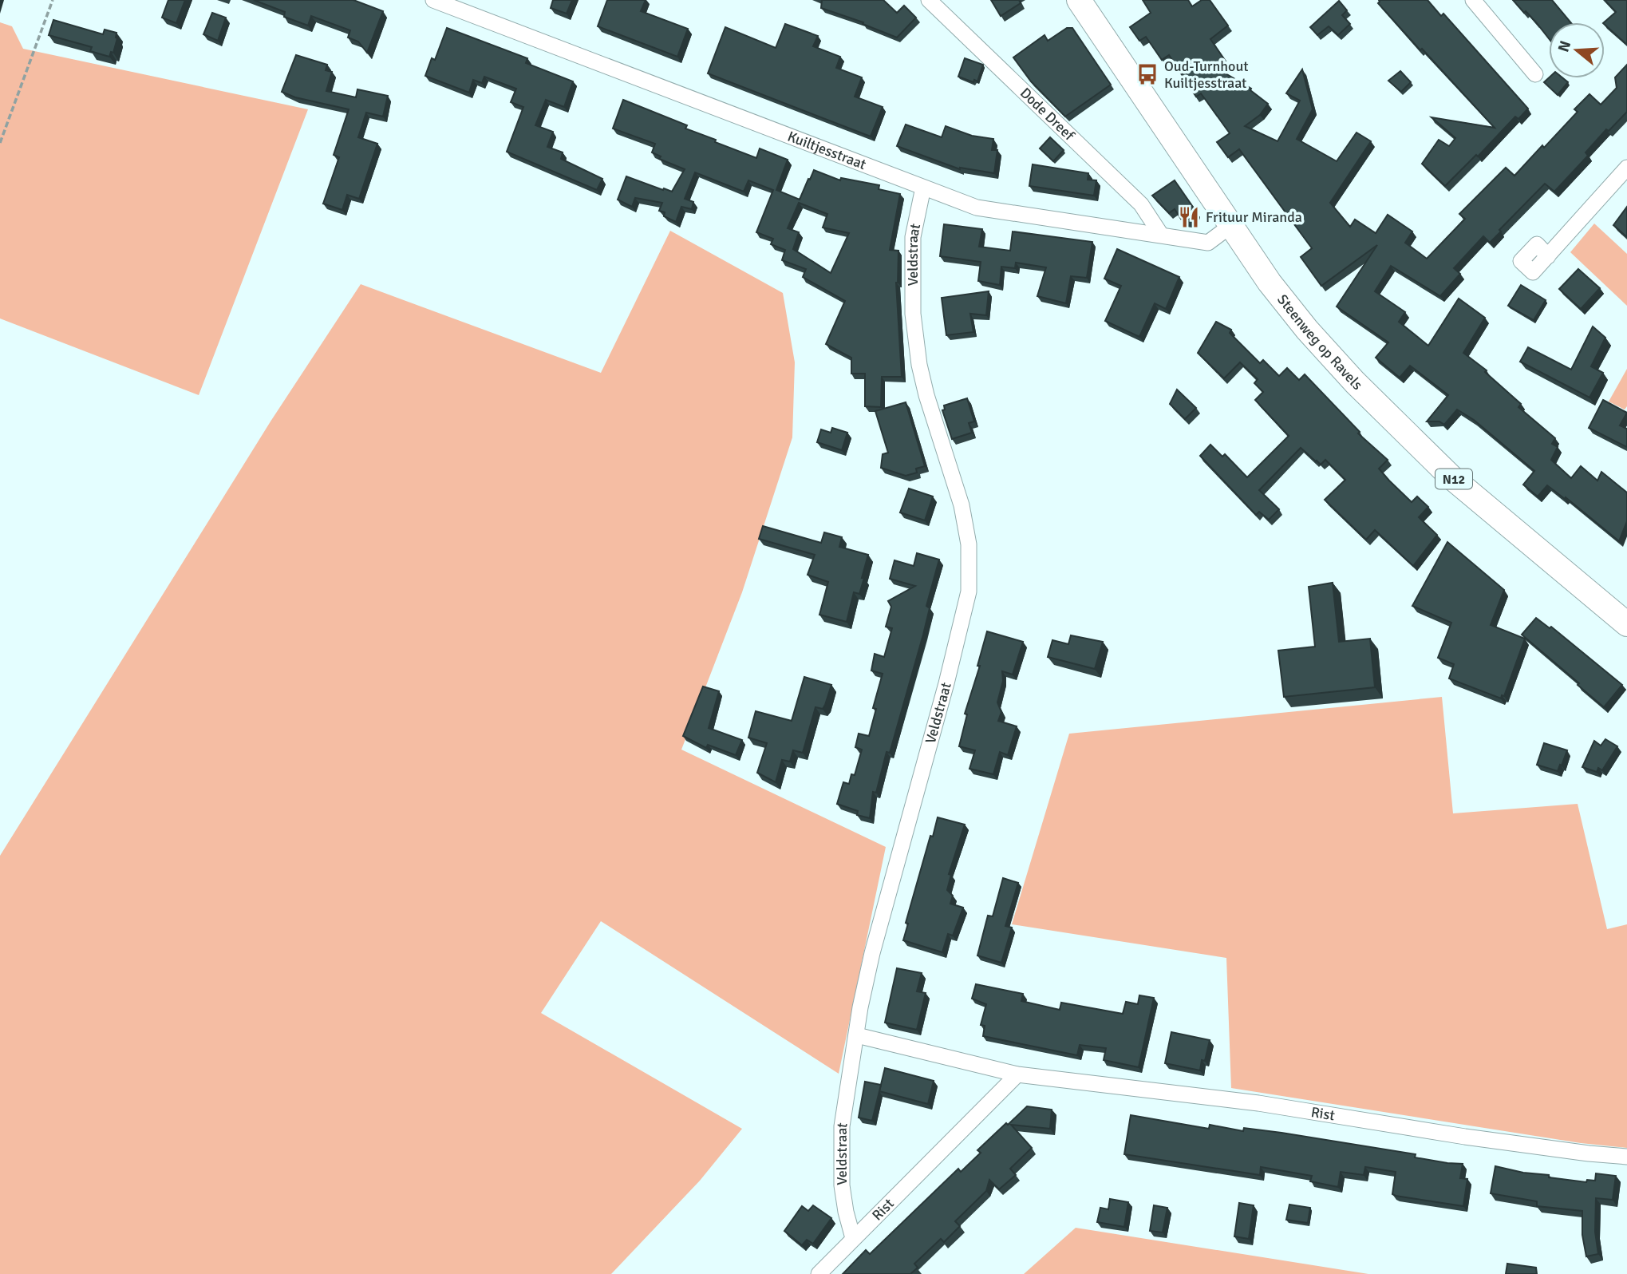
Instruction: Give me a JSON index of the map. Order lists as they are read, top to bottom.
{
  "streets": {
    "main road": ["Steenweg op Ravels", "N12"],
    "street": [
      "Dode Dreef",
      "Kuiltjesstraat",
      "Veldstraat",
      "Rist"
    ]
  },
  "crossings": [
    ["Dode Dreef", "Kuiltjesstraat"],
    ["Kuiltjesstraat", "Veldstraat"],
    ["Kuiltjesstraat", "Steenweg op Ravels"],
    ["Veldstraat", "Rist"]
  ],
  "places": {
    "bus stop": ["Oud-Turnhout Kuiltjesstraat"],
    "restaurant": ["Frituur Miranda"]
  },
  "north": "left"
}
